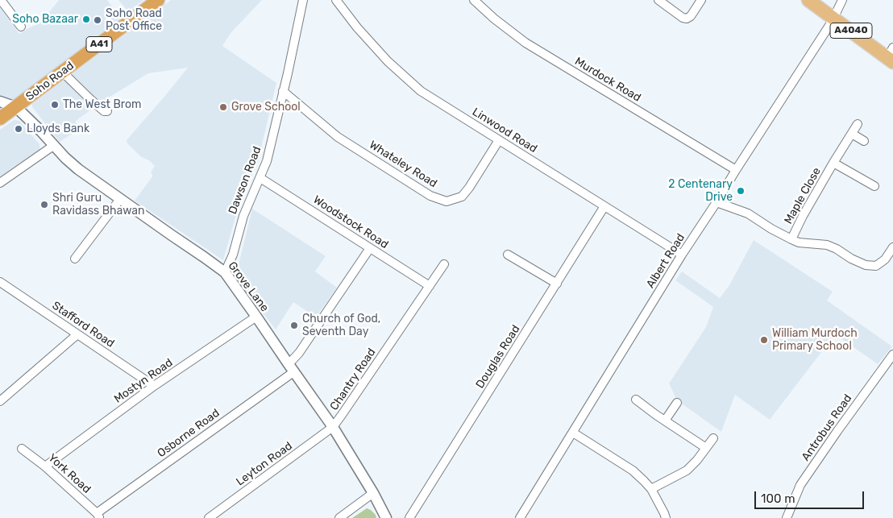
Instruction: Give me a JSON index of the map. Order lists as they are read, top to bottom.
{
  "streets": {
    "highway": ["A41", "Soho Road"],
    "main road": ["A4040"],
    "street": [
      "Murdock Road",
      "Linwood Road",
      "Whateley Road",
      "Dawson Road",
      "Maple Close",
      "Woodstock Road",
      "Albert Road",
      "Grove Lane",
      "Stafford Road",
      "Douglas Road",
      "Chantry Road",
      "Mostyn Road",
      "Antrobus Road",
      "Osborne Road",
      "Leyton Road",
      "York Road"
    ]
  },
  "crossings": [
    ["A4040", "Albert Road"],
    ["Murdock Road", "Albert Road"],
    ["Soho Road", "Grove Lane"],
    ["Linwood Road", "Whateley Road"],
    ["Linwood Road", "Albert Road"],
    ["Linwood Road", "Douglas Road"],
    ["Whateley Road", "Dawson Road"],
    ["Dawson Road", "Woodstock Road"],
    ["Dawson Road", "Grove Lane"],
    ["Woodstock Road", "Chantry Road"],
    ["Woodstock Road", "Osborne Road"],
    ["Grove Lane", "Chantry Road"],
    ["Grove Lane", "Mostyn Road"],
    ["Grove Lane", "Osborne Road"],
    ["Grove Lane", "Leyton Road"],
    ["Stafford Road", "Mostyn Road"],
    ["Chantry Road", "Leyton Road"],
    ["Mostyn Road", "York Road"],
    ["Osborne Road", "York Road"]
  ],
  "places": [
    "Soho Bazaar",
    "Soho Road Post Office",
    "The West Brom",
    "Grove School",
    "Lloyds Bank",
    "2 Centenary Drive",
    "Shri Guru Ravidass Bhawan",
    "Church of God, Seventh Day",
    "William Murdoch Primary School"
  ],
  "scale_bar": "100 m"
}
